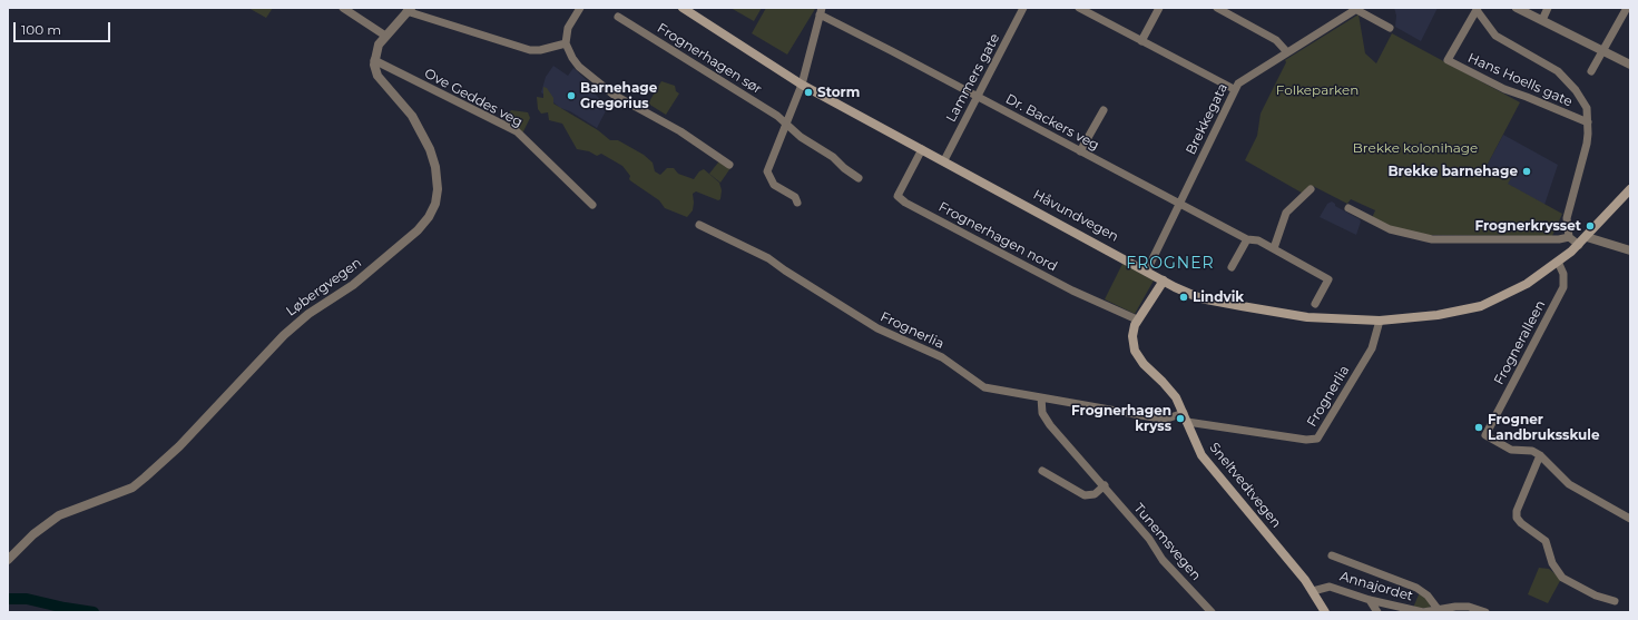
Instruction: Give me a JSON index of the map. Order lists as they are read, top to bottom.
{
  "streets": {
    "main road": ["Håvundvegen", "Sneltvedtvegen"],
    "street": [
      "Frognerhagen sør",
      "Lammers gate",
      "Hans Hoells gate",
      "Ove Geddes veg",
      "Brekkegata",
      "Dr. Backers veg",
      "Frognerhagen nord",
      "Løbergvegen",
      "Frognerlia",
      "Frogneralleen",
      "Tunemsvegen",
      "Annajordet"
    ]
  },
  "crossings": [
    ["Lammers gate", "Dr. Backers veg"],
    ["Lammers gate", "Håvundvegen"],
    ["Ove Geddes veg", "Løbergvegen"],
    ["Brekkegata", "Dr. Backers veg"],
    ["Brekkegata", "Håvundvegen"],
    ["Håvundvegen", "Frognerhagen nord"],
    ["Håvundvegen", "Frognerlia"],
    ["Håvundvegen", "Frogneralleen"],
    ["Håvundvegen", "Sneltvedtvegen"],
    ["Frognerhagen nord", "Sneltvedtvegen"],
    ["Frognerlia", "Sneltvedtvegen"],
    ["Frognerlia", "Tunemsvegen"],
    ["Sneltvedtvegen", "Annajordet"]
  ],
  "districts": ["FROGNER"],
  "parks": ["Folkeparken", "Brekke kolonihage"],
  "places": [
    "Storm",
    "Barnehage Gregorius",
    "Brekke barnehage",
    "Frognerkrysset",
    "Lindvik",
    "Frognerhagen kryss",
    "Frogner Landbruksskule"
  ],
  "scale_bar": "100 m"
}
